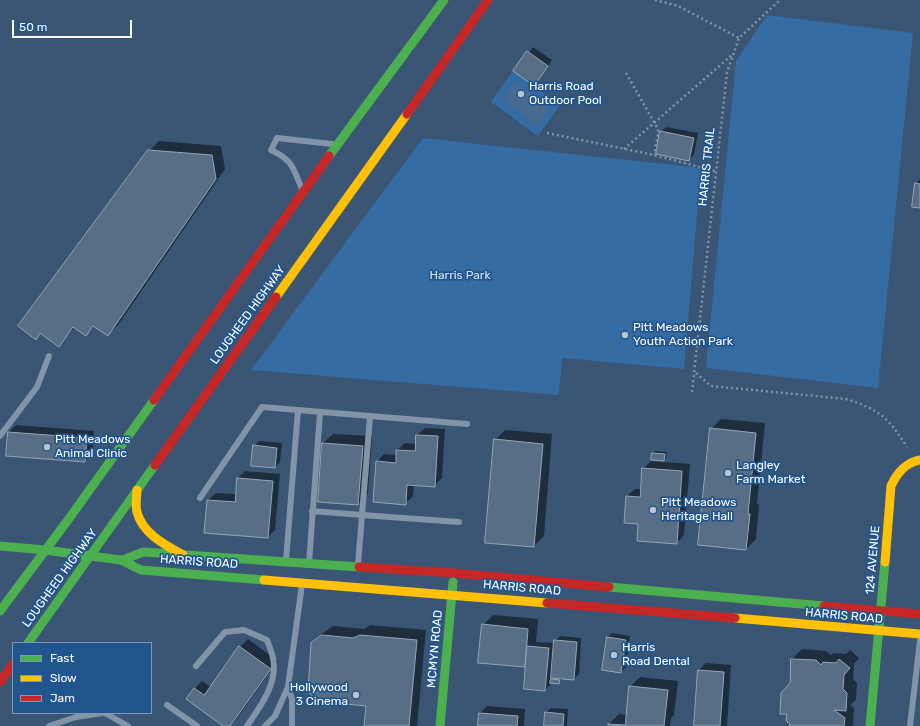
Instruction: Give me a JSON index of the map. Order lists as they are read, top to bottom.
{
  "streets": {
    "main road": [
      "LOUGHEED HIGHWAY",
      "124 AVENUE",
      "HARRIS ROAD",
      "MCMYN ROAD"
    ],
    "path": ["HARRIS TRAIL"]
  },
  "crossings": [
    ["LOUGHEED HIGHWAY", "HARRIS ROAD"],
    ["124 AVENUE", "HARRIS ROAD"],
    ["HARRIS ROAD", "MCMYN ROAD"]
  ],
  "parks": ["Harris Park"],
  "places": [
    "Harris Road Outdoor Pool",
    "Pitt Meadows Youth Action Park",
    "Pitt Meadows Animal Clinic",
    "Langley Farm Market",
    "Pitt Meadows Heritage Hall",
    "Harris Road Dental",
    "Hollywood 3 Cinema"
  ],
  "legend": ["Fast", "Slow", "Jam"],
  "scale_bar": "50 m"
}
